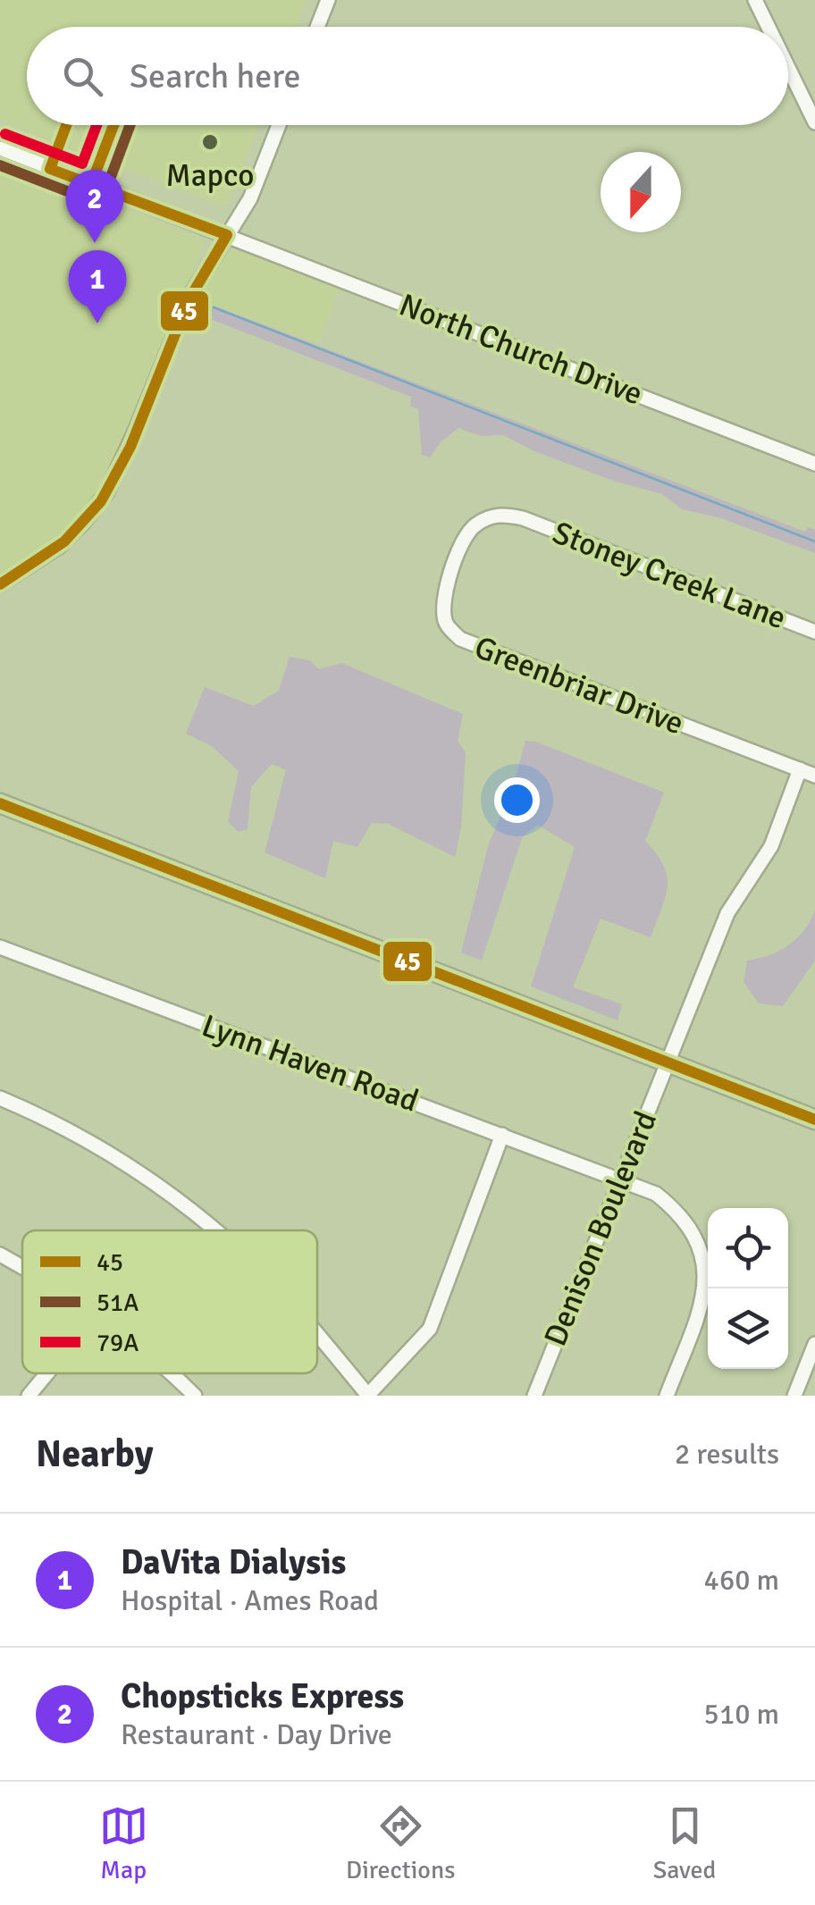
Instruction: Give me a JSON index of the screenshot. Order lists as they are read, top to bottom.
{
  "streets": {
    "street": [
      "North Church Drive",
      "Stoney Creek Lane",
      "Greenbriar Drive",
      "Lynn Haven Road",
      "Denison Boulevard"
    ]
  },
  "crossings": [
    ["Stoney Creek Lane", "Greenbriar Drive"],
    ["Greenbriar Drive", "Denison Boulevard"],
    ["Lynn Haven Road", "Denison Boulevard"]
  ],
  "places": ["Mapco"],
  "lines": ["transit line 45", "transit line 51A", "transit line 79A"],
  "legend": ["45", "51A", "79A"],
  "north": "bottom",
  "page": {
    "search": "Search here",
    "pins": ["2", "1"],
    "heading": ["Nearby", "2 results"],
    "list": [
      {
        "mark": "1",
        "name": "DaVita Dialysis",
        "note": "Hospital · Ames Road",
        "value": "460 m"
      },
      {
        "mark": "2",
        "name": "Chopsticks Express",
        "note": "Restaurant · Day Drive",
        "value": "510 m"
      }
    ],
    "nav": ["Map", "Directions", "Saved"]
  }
}
